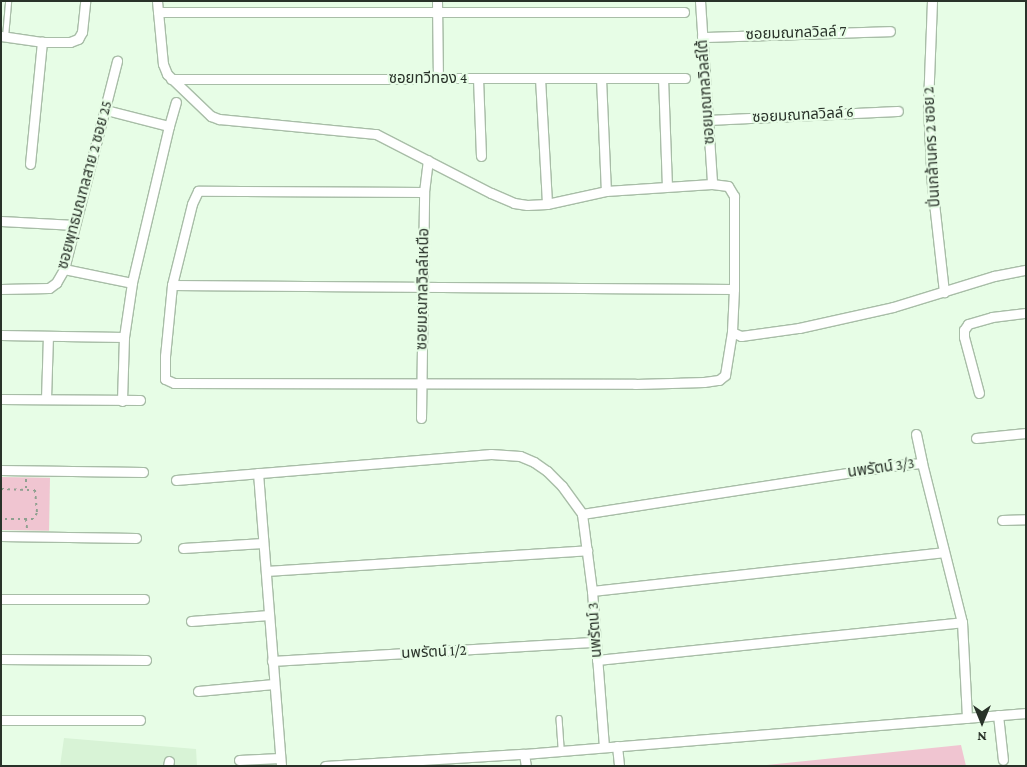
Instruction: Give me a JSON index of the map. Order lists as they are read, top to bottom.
{
  "streets": {
    "street": [
      "ซอยมณฑลวิลล์ 7",
      "ซอยทวีทอง 4",
      "ซอยมณฑลวิลล์ใต้",
      "ซอยมณฑลวิลล์ 6",
      "ปิ่นเกล้านคร 2 ซอย 2",
      "ซอยพุทธมณฑลสาย 2 ซอย 25",
      "ซอยมณฑลวิลล์เหนือ",
      "นพรัตน์ 3/3",
      "นพรัตน์ 3",
      "นพรัตน์ 1/2"
    ]
  },
  "crossings": [
    ["ซอยมณฑลวิลล์ 7", "ซอยมณฑลวิลล์ใต้"],
    ["ซอยมณฑลวิลล์ใต้", "ซอยมณฑลวิลล์ 6"],
    ["นพรัตน์ 3/3", "นพรัตน์ 3"],
    ["นพรัตน์ 3", "นพรัตน์ 1/2"]
  ],
  "north": "bottom"
}
